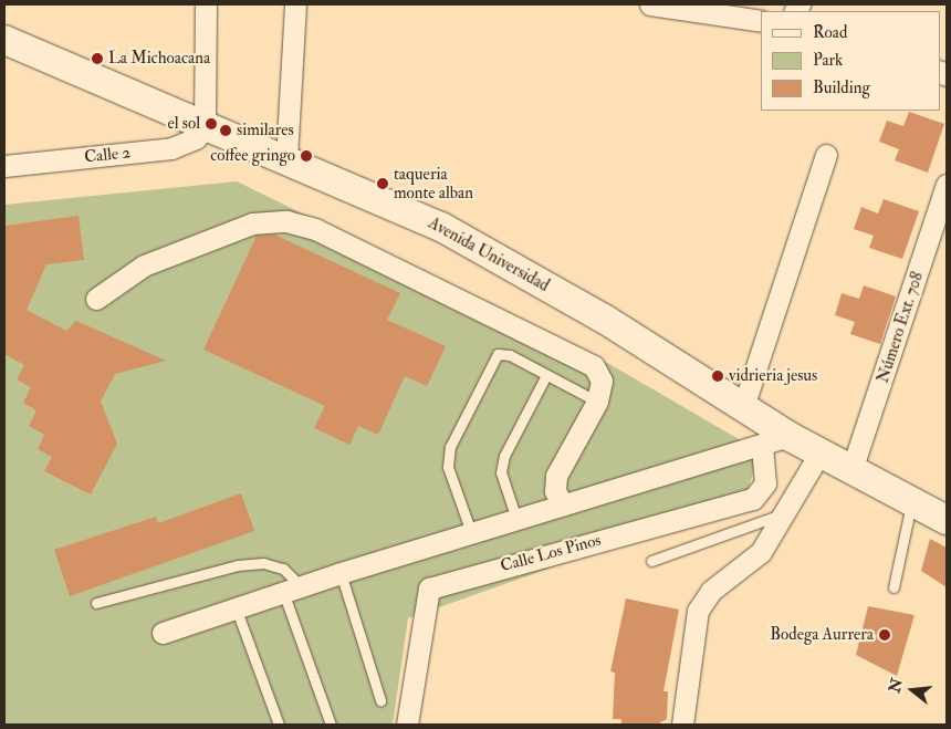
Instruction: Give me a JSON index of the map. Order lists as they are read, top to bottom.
{
  "streets": {
    "street": [
      "Calle 2",
      "Avenida Universidad",
      "Número Ext. 708",
      "Calle Los Pinos"
    ]
  },
  "crossings": [
    ["Calle 2", "Avenida Universidad"],
    ["Avenida Universidad", "Número Ext. 708"]
  ],
  "places": [
    "La Michoacana",
    "el sol",
    "similares",
    "coffee gringo",
    "taqueria monte alban",
    "vidrieria jesus",
    "Bodega Aurrera"
  ],
  "legend": ["Road", "Park", "Building"],
  "north": "left"
}
